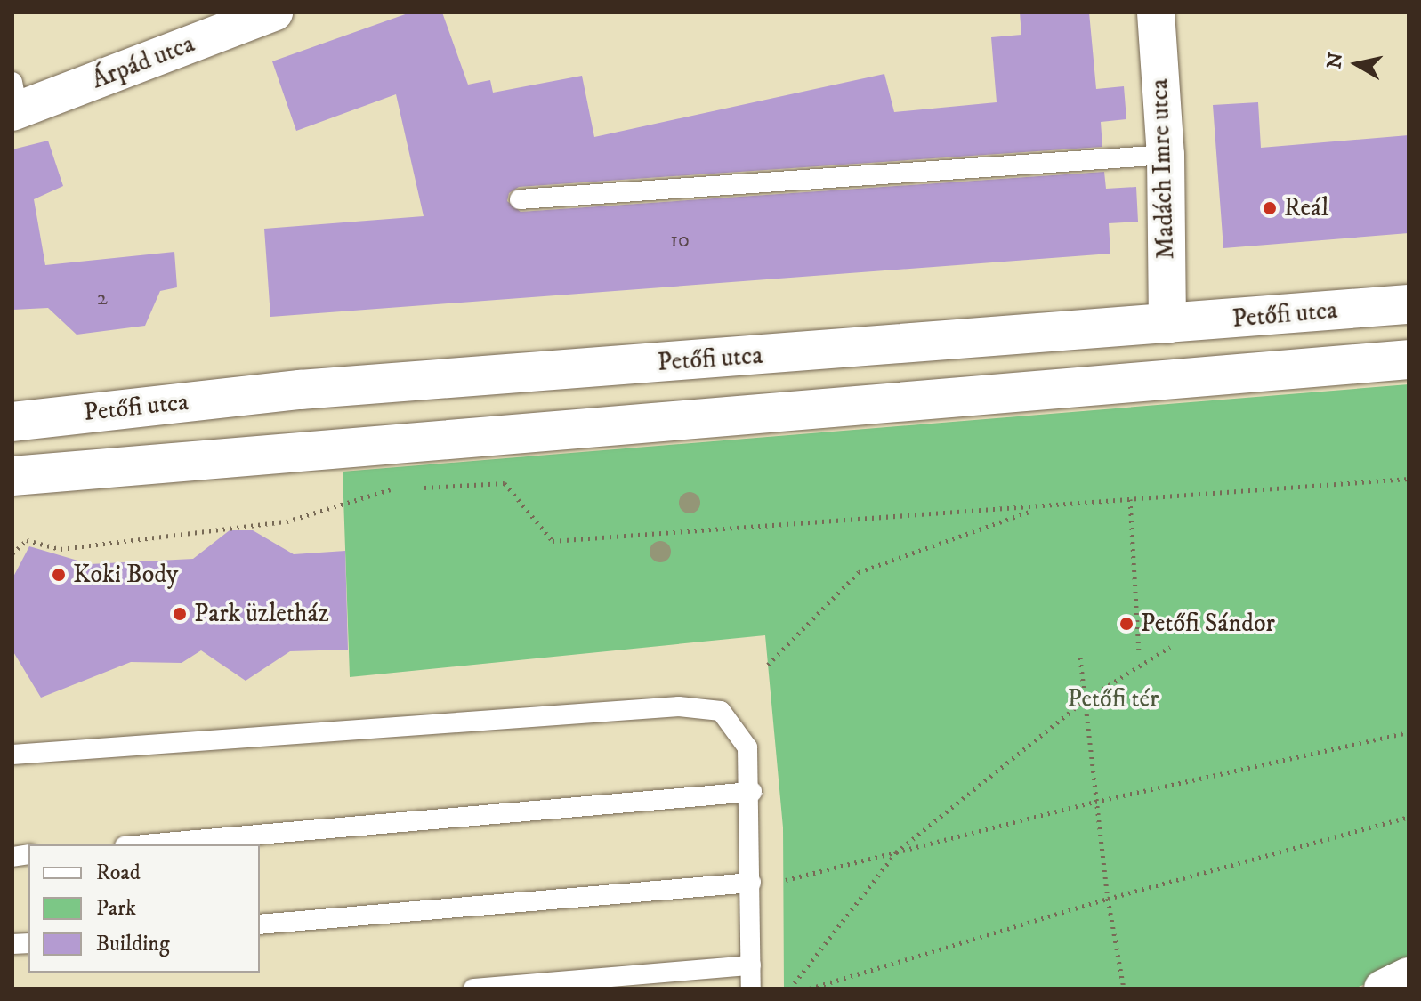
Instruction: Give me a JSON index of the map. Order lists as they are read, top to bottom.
{
  "streets": {
    "main road": ["Petőfi utca"],
    "street": ["Árpád utca", "Madách Imre utca"]
  },
  "crossings": [
    ["Madách Imre utca", "Petőfi utca"]
  ],
  "parks": ["Petőfi tér"],
  "places": [
    "Reál",
    "Koki Body",
    "Park üzletház",
    "Petőfi Sándor"
  ],
  "house_numbers": ["10", "2"],
  "legend": ["Road", "Park", "Building"],
  "north": "left"
}
